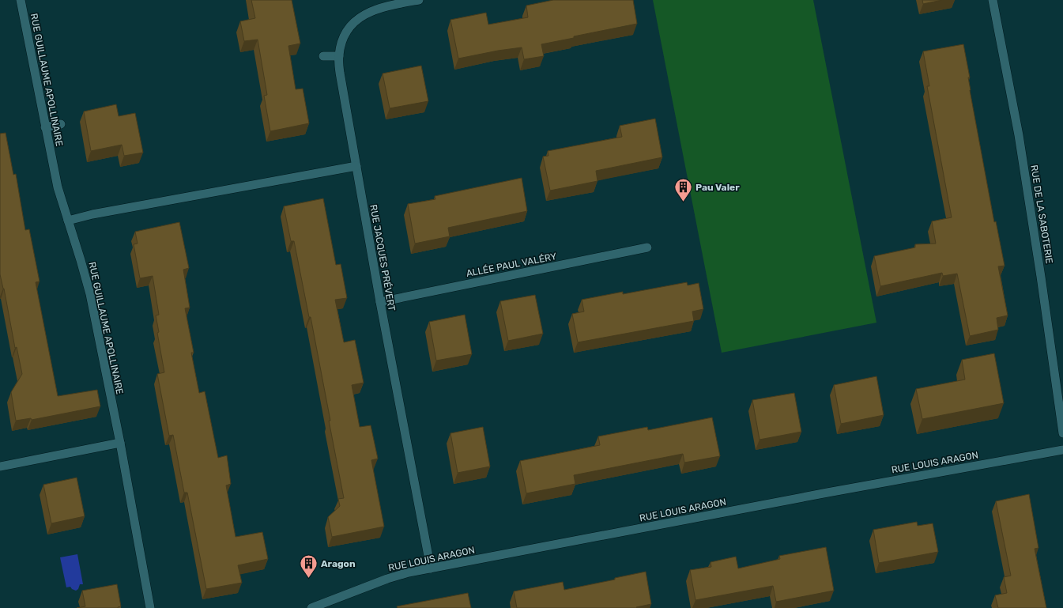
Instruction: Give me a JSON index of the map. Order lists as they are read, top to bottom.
{
  "streets": {
    "street": [
      "RUE GUILLAUME APOLLINAIRE",
      "RUE DE LA SABOTERIE",
      "RUE JACQUES PRÉVERT",
      "ALLÉE PAUL VALÉRY",
      "RUE LOUIS ARAGON"
    ]
  },
  "crossings": [
    ["RUE JACQUES PRÉVERT", "ALLÉE PAUL VALÉRY"],
    ["RUE JACQUES PRÉVERT", "RUE LOUIS ARAGON"]
  ],
  "places": {
    "building": ["Pau Valer", "Aragon"]
  }
}
